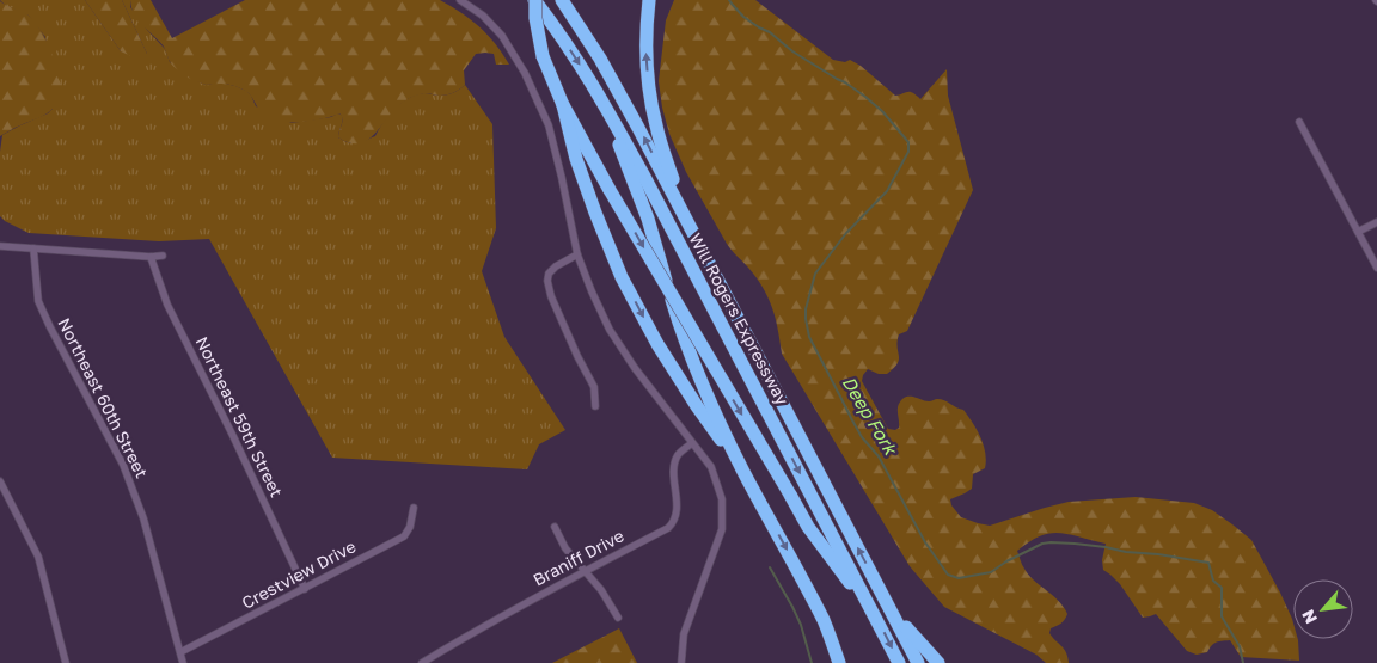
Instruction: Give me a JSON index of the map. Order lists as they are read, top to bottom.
{
  "streets": {
    "highway": ["Will Rogers Expressway"],
    "street": [
      "Northeast 60th Street",
      "Northeast 59th Street",
      "Braniff Drive",
      "Crestview Drive"
    ]
  },
  "crossings": [
    ["Northeast 60th Street", "Crestview Drive"],
    ["Northeast 59th Street", "Crestview Drive"]
  ],
  "water": ["Deep Fork"],
  "north": "bottom left"
}
